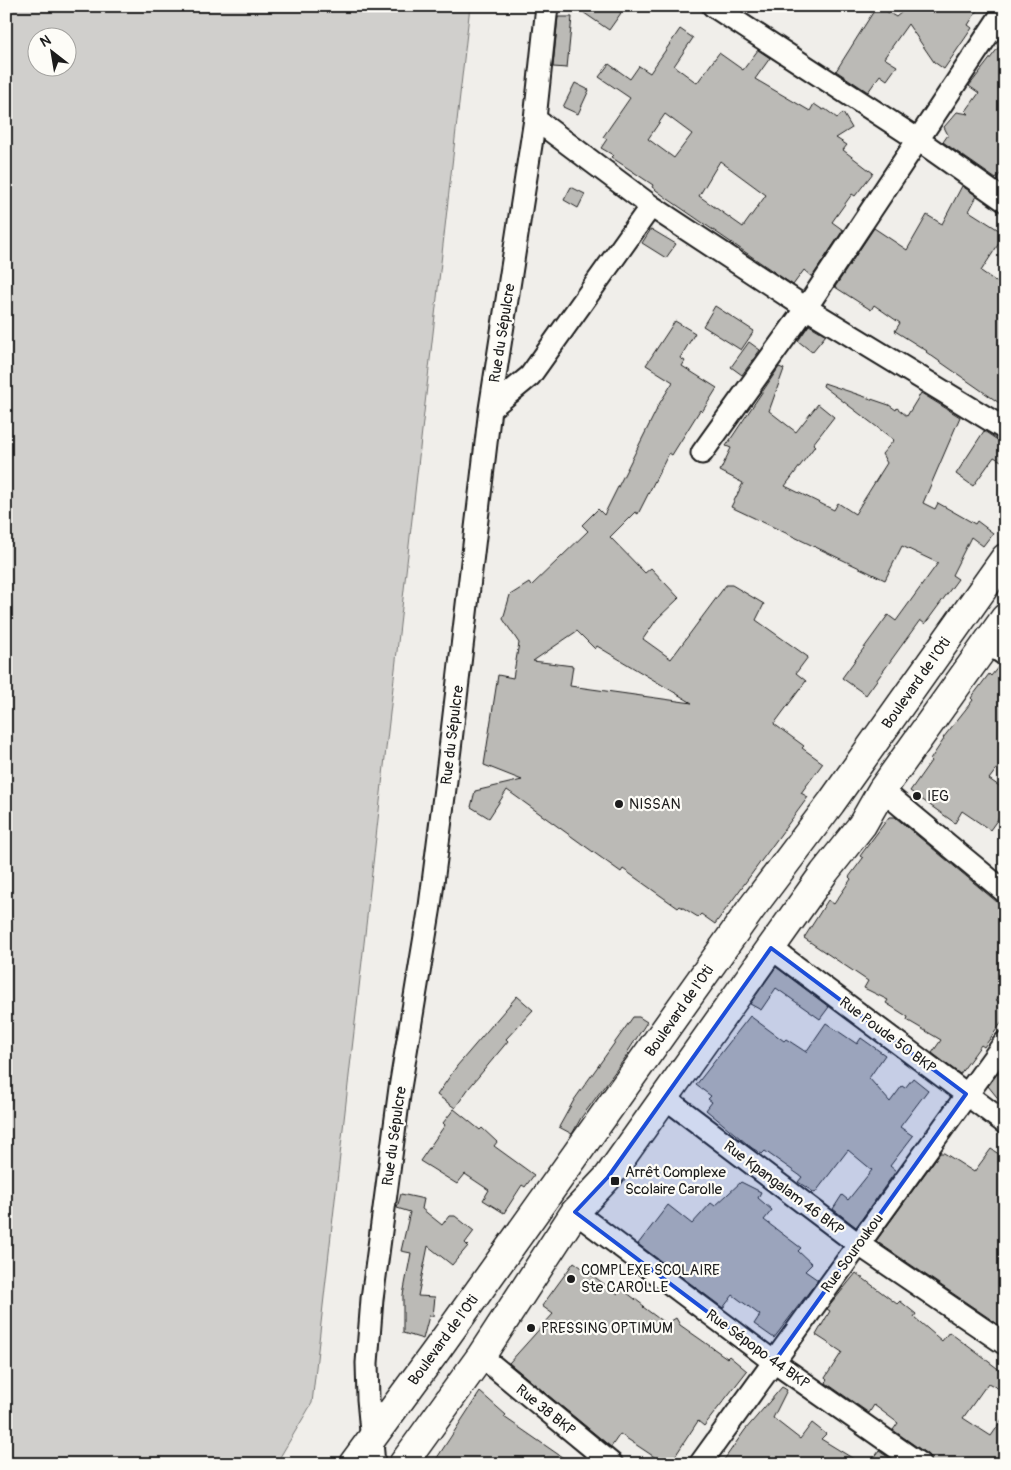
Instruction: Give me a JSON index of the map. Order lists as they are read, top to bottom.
{
  "streets": {
    "main road": ["Boulevard de l'Oti"],
    "street": [
      "Rue du Sépulcre",
      "Rue Poude 50 BKP",
      "Rue Kpangalam 46 BKP",
      "Rue Souroukou",
      "Rue Sépopo 44 BKP",
      "Rue 38 BKP"
    ]
  },
  "crossings": [
    ["Rue du Sépulcre", "Boulevard de l'Oti"],
    ["Rue Poude 50 BKP", "Rue Souroukou"],
    ["Rue Kpangalam 46 BKP", "Rue Souroukou"],
    ["Rue Souroukou", "Rue Sépopo 44 BKP"]
  ],
  "places": {
    "other": [
      "IEG",
      "NISSAN",
      "COMPLEXE SCOLAIRE Ste CAROLLE",
      "PRESSING OPTIMUM"
    ],
    "transit": ["Arrêt Complexe Scolaire Carolle"]
  },
  "north": "top left"
}
